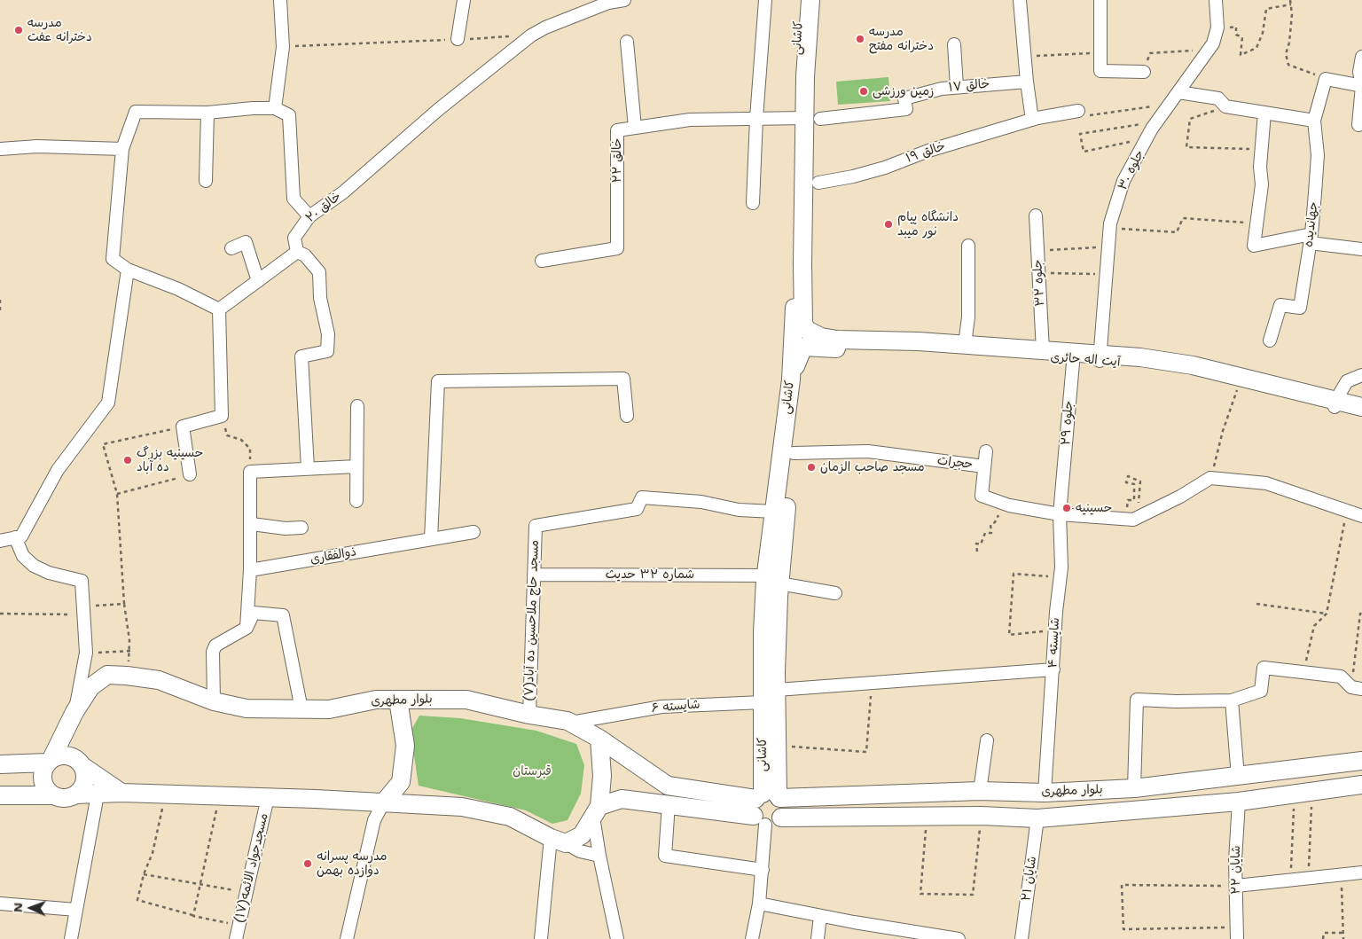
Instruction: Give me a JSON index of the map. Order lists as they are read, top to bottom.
{
  "streets": {
    "main road": ["کاشانی", "آیت اله حائری", "بلوار مطهری"],
    "street": [
      "خالق ۱۷",
      "خالق ۱۹",
      "خالق ۲۲",
      "جلوه ۳۰",
      "خالق ۲۰",
      "جهاندیده",
      "جلوه ۳۲",
      "جلوه ۲۹",
      "حجرات",
      "ذوالفقاری",
      "شماره ۳۲ حدیث",
      "مسجد حاج ملاحسین ده آباد(۷)",
      "شایسته ۴",
      "شایسته ۶",
      "مسجدجواد الائمه(۱۷)",
      "شایان ۲۲",
      "شایان ۲۱"
    ]
  },
  "crossings": [
    ["کاشانی", "خالق ۱۷"],
    ["کاشانی", "خالق ۲۲"],
    ["کاشانی", "آیت اله حائری"],
    ["کاشانی", "حجرات"],
    ["کاشانی", "شماره ۳۲ حدیث"],
    ["کاشانی", "مسجد حاج ملاحسین ده آباد(۷)"],
    ["کاشانی", "بلوار مطهری"],
    ["کاشانی", "شایسته ۶"],
    ["خالق ۱۷", "خالق ۲۲"],
    ["جلوه ۳۰", "آیت اله حائری"],
    ["جلوه ۳۲", "آیت اله حائری"],
    ["آیت اله حائری", "جلوه ۲۹"],
    ["جلوه ۲۹", "شایسته ۴"],
    ["شماره ۳۲ حدیث", "مسجد حاج ملاحسین ده آباد(۷)"],
    ["مسجد حاج ملاحسین ده آباد(۷)", "بلوار مطهری"],
    ["شایسته ۴", "بلوار مطهری"],
    ["بلوار مطهری", "شایسته ۶"],
    ["بلوار مطهری", "شایان ۲۲"],
    ["بلوار مطهری", "شایان ۲۱"]
  ],
  "parks": ["قبرستان"],
  "places": [
    "مدرسه دخترانه عفت",
    "مدرسه دخترانه مفتح",
    "زمین ورزشی",
    "دانشگاه پیام نور میبد",
    "حسینیه بزرگ ده آباد",
    "مسجد صاحب الزمان",
    "حسینیه",
    "مدرسه پسرانه دوازده بهمن"
  ],
  "north": "left"
}
